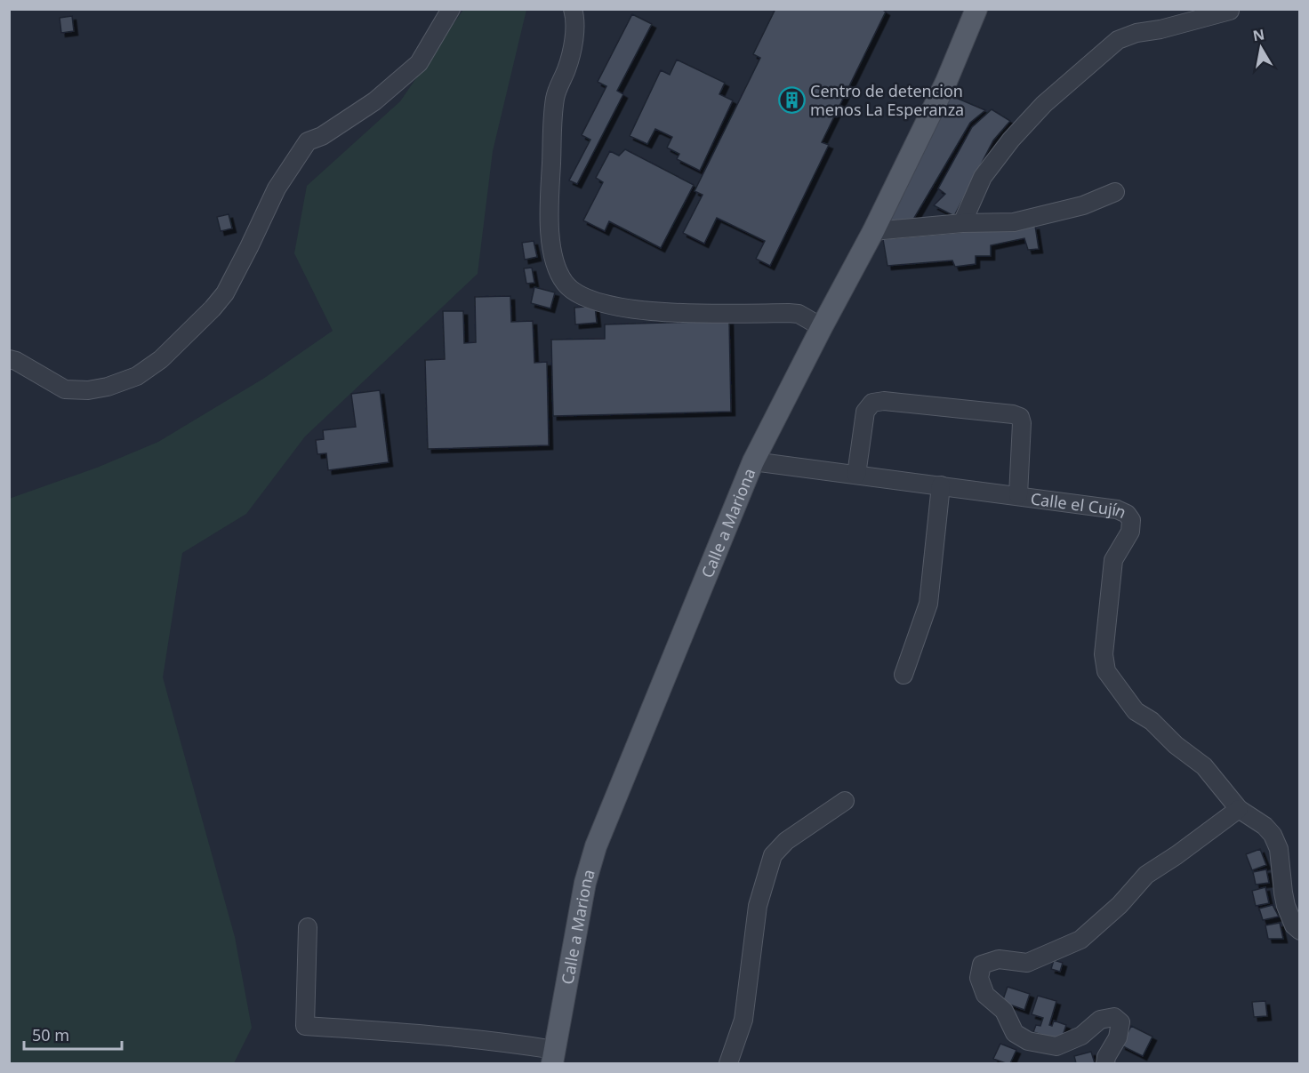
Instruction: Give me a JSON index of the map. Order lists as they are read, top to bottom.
{
  "streets": {
    "main road": ["Calle a Mariona"],
    "street": ["Calle el Cujín"]
  },
  "crossings": [
    ["Calle el Cujín", "Calle a Mariona"]
  ],
  "places": {
    "building": ["Centro de detencion menos La Esperanza"]
  },
  "scale_bar": "50 m",
  "north": "top"
}
